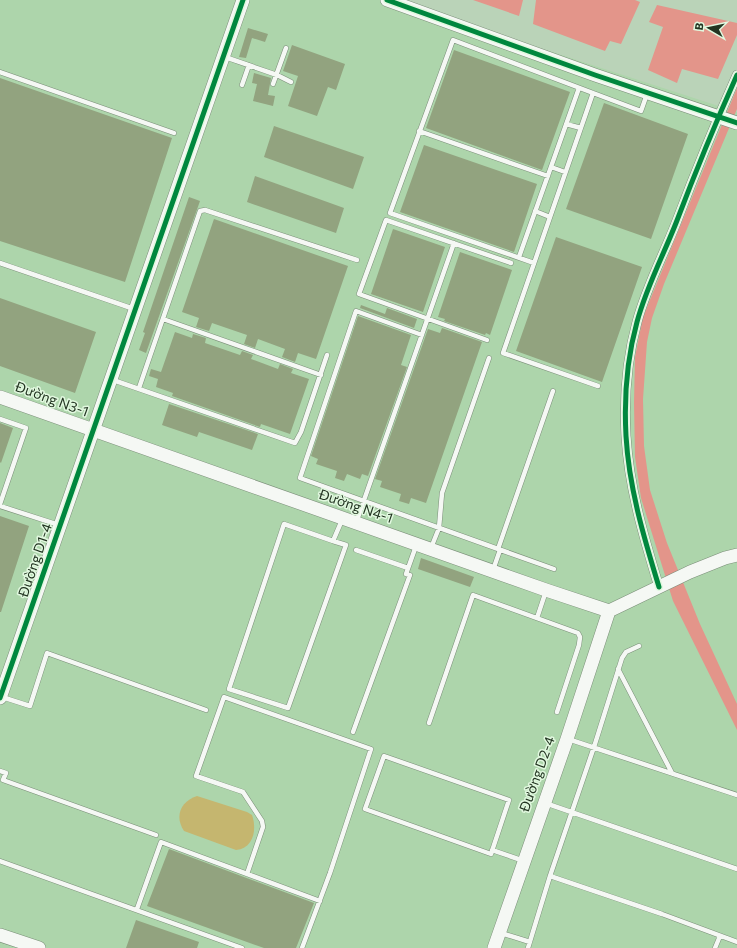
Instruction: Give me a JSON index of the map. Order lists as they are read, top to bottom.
{
  "streets": {
    "street": [
      "Đường N3-1",
      "Đường N4-1",
      "Đường D1-4",
      "Đường D2-4"
    ]
  },
  "crossings": [
    ["Đường N3-1", "Đường N4-1"],
    ["Đường N3-1", "Đường D1-4"],
    ["Đường N4-1", "Đường D1-4"],
    ["Đường N4-1", "Đường D2-4"]
  ],
  "north": "left"
}
